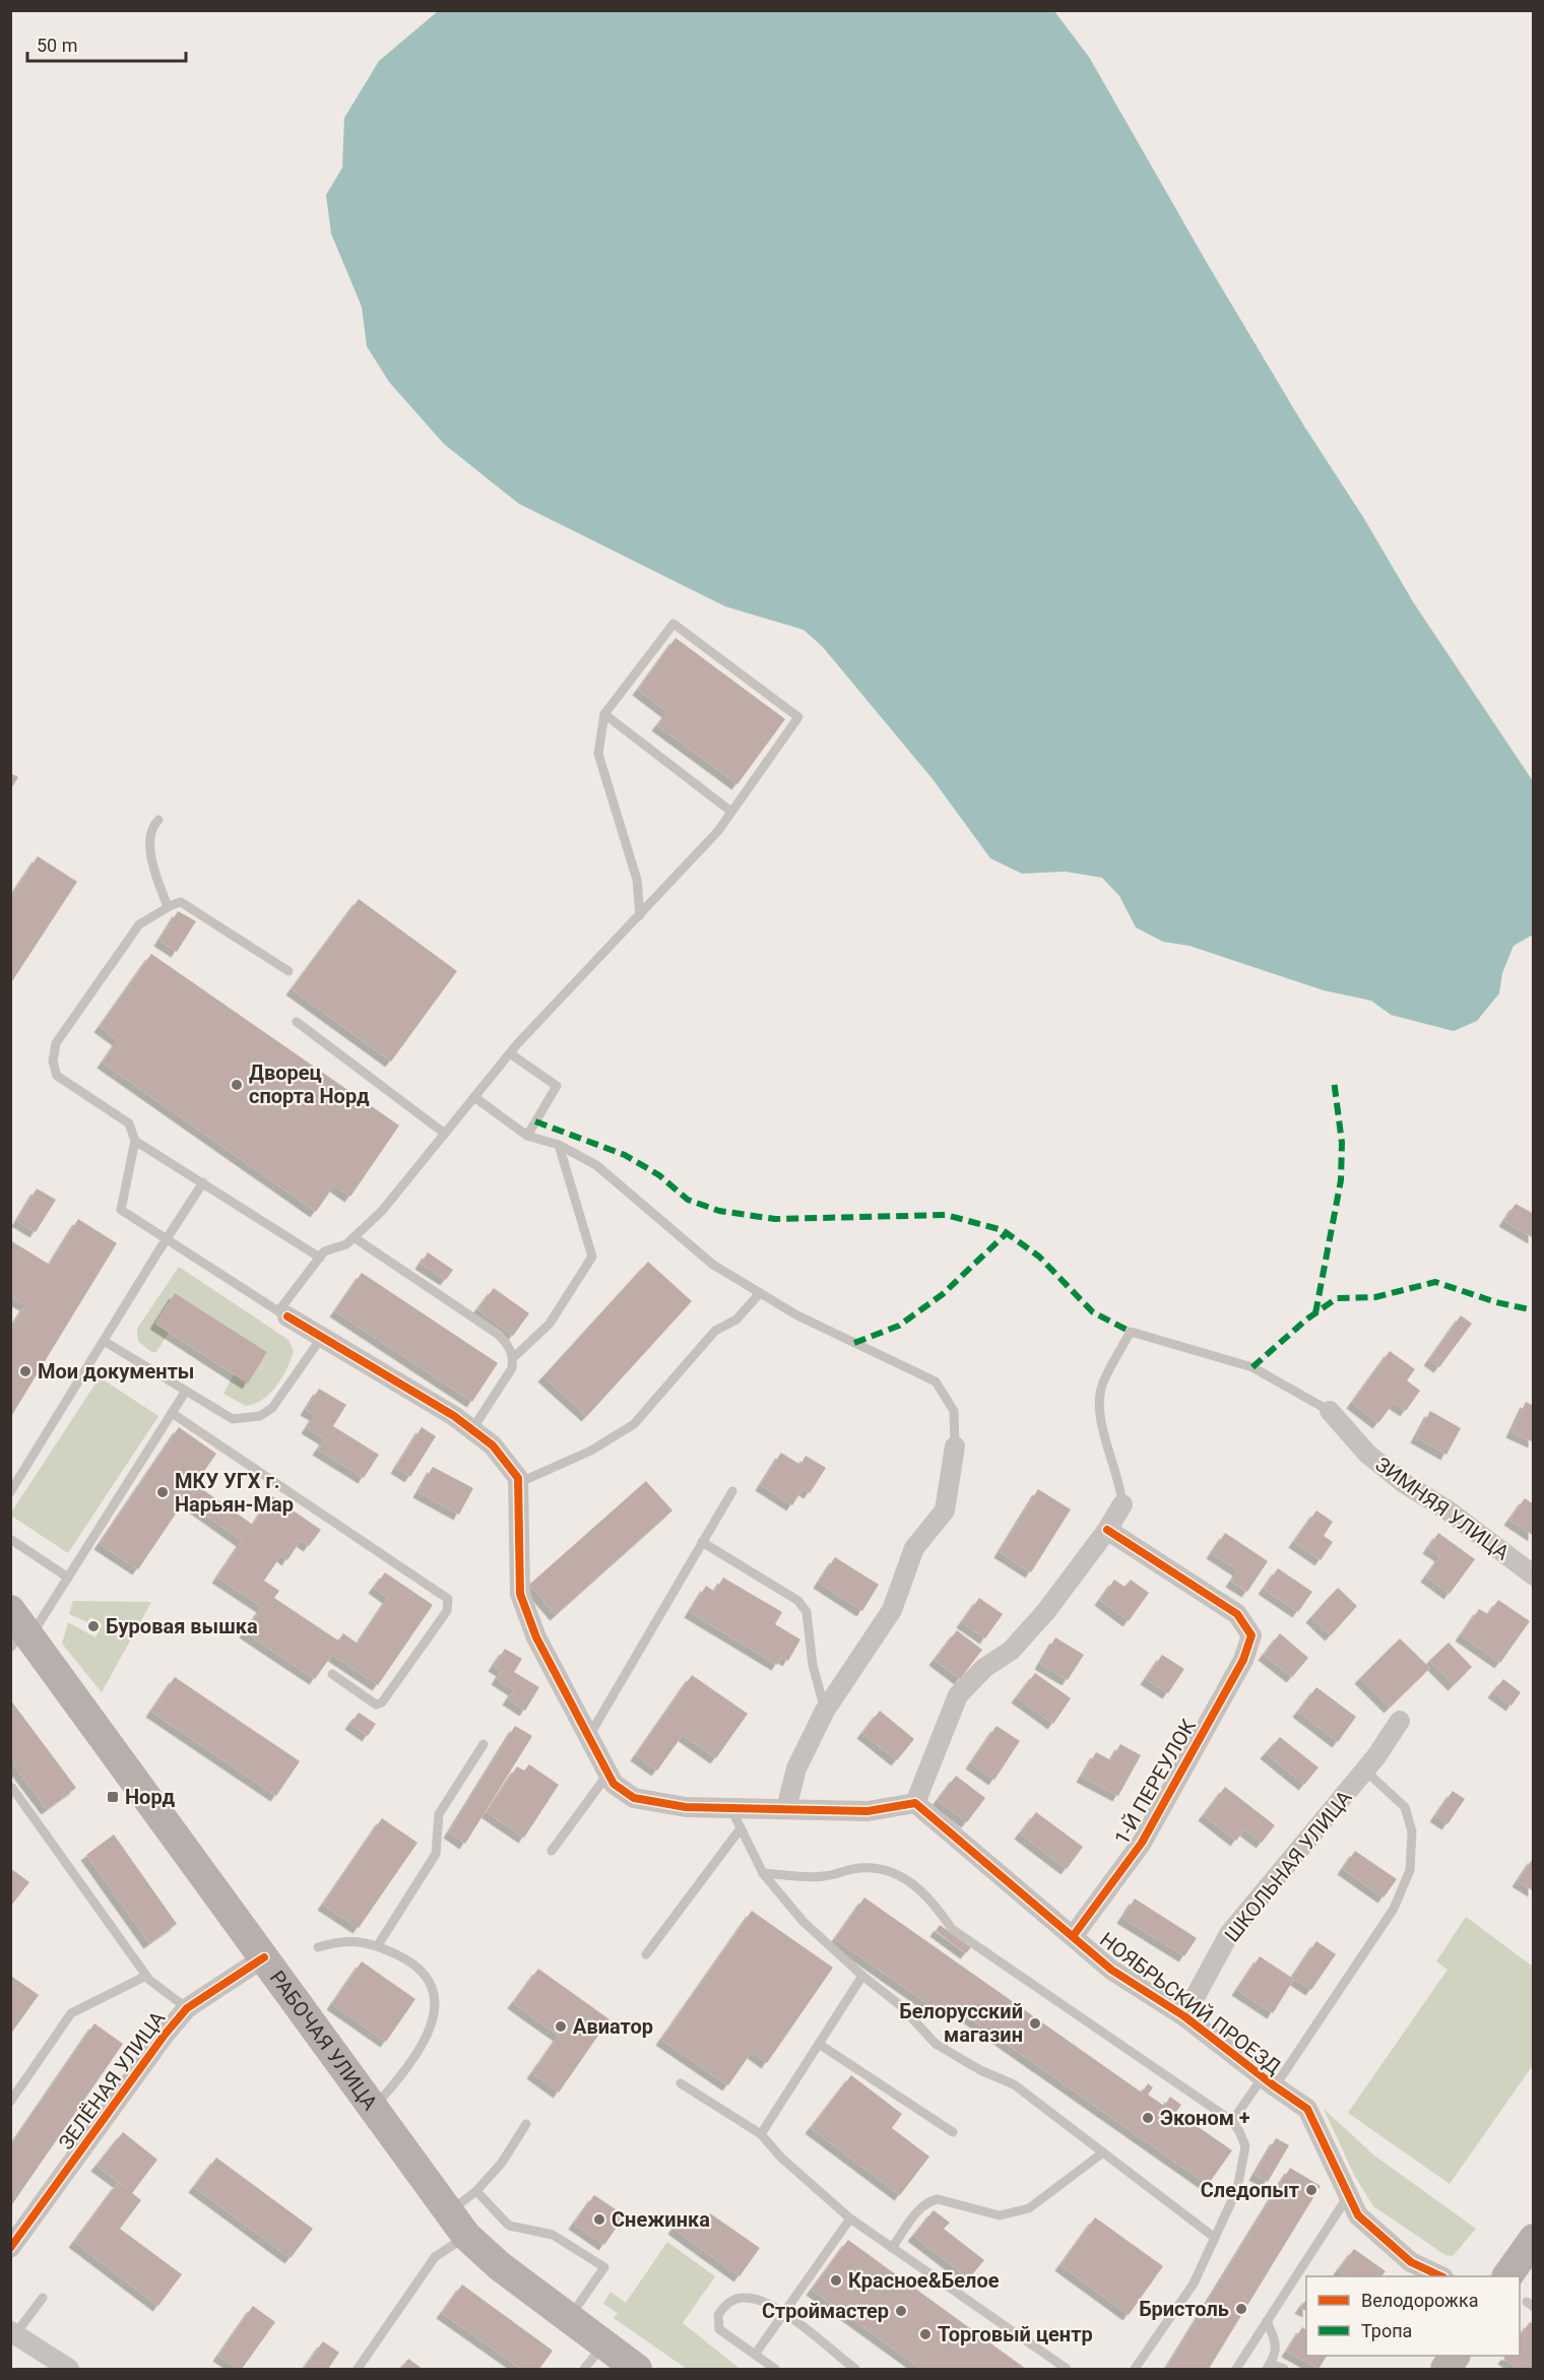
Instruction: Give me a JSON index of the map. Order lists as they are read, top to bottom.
{
  "streets": {
    "main road": ["РАБОЧАЯ УЛИЦА"],
    "street": [
      "ЗИМНЯЯ УЛИЦА",
      "1-Й ПЕРЕУЛОК",
      "ШКОЛЬНАЯ УЛИЦА",
      "НОЯБРЬСКИЙ ПРОЕЗД",
      "ЗЕЛЁНАЯ УЛИЦА"
    ]
  },
  "crossings": [
    ["1-Й ПЕРЕУЛОК", "НОЯБРЬСКИЙ ПРОЕЗД"],
    ["ШКОЛЬНАЯ УЛИЦА", "НОЯБРЬСКИЙ ПРОЕЗД"],
    ["РАБОЧАЯ УЛИЦА", "ЗЕЛЁНАЯ УЛИЦА"]
  ],
  "places": {
    "other": [
      "Дворец спорта Норд",
      "Мои документы",
      "МКУ УГХ г. Нарьян-Мар",
      "Буровая вышка",
      "Белорусский магазин",
      "Авиатор",
      "Эконом +",
      "Следопыт",
      "Снежинка",
      "Красное&Белое",
      "Бристоль",
      "Строймастер",
      "Торговый центр"
    ],
    "transit": ["Норд"]
  },
  "legend": ["Велодорожка", "Тропа"],
  "scale_bar": "50 m"
}
